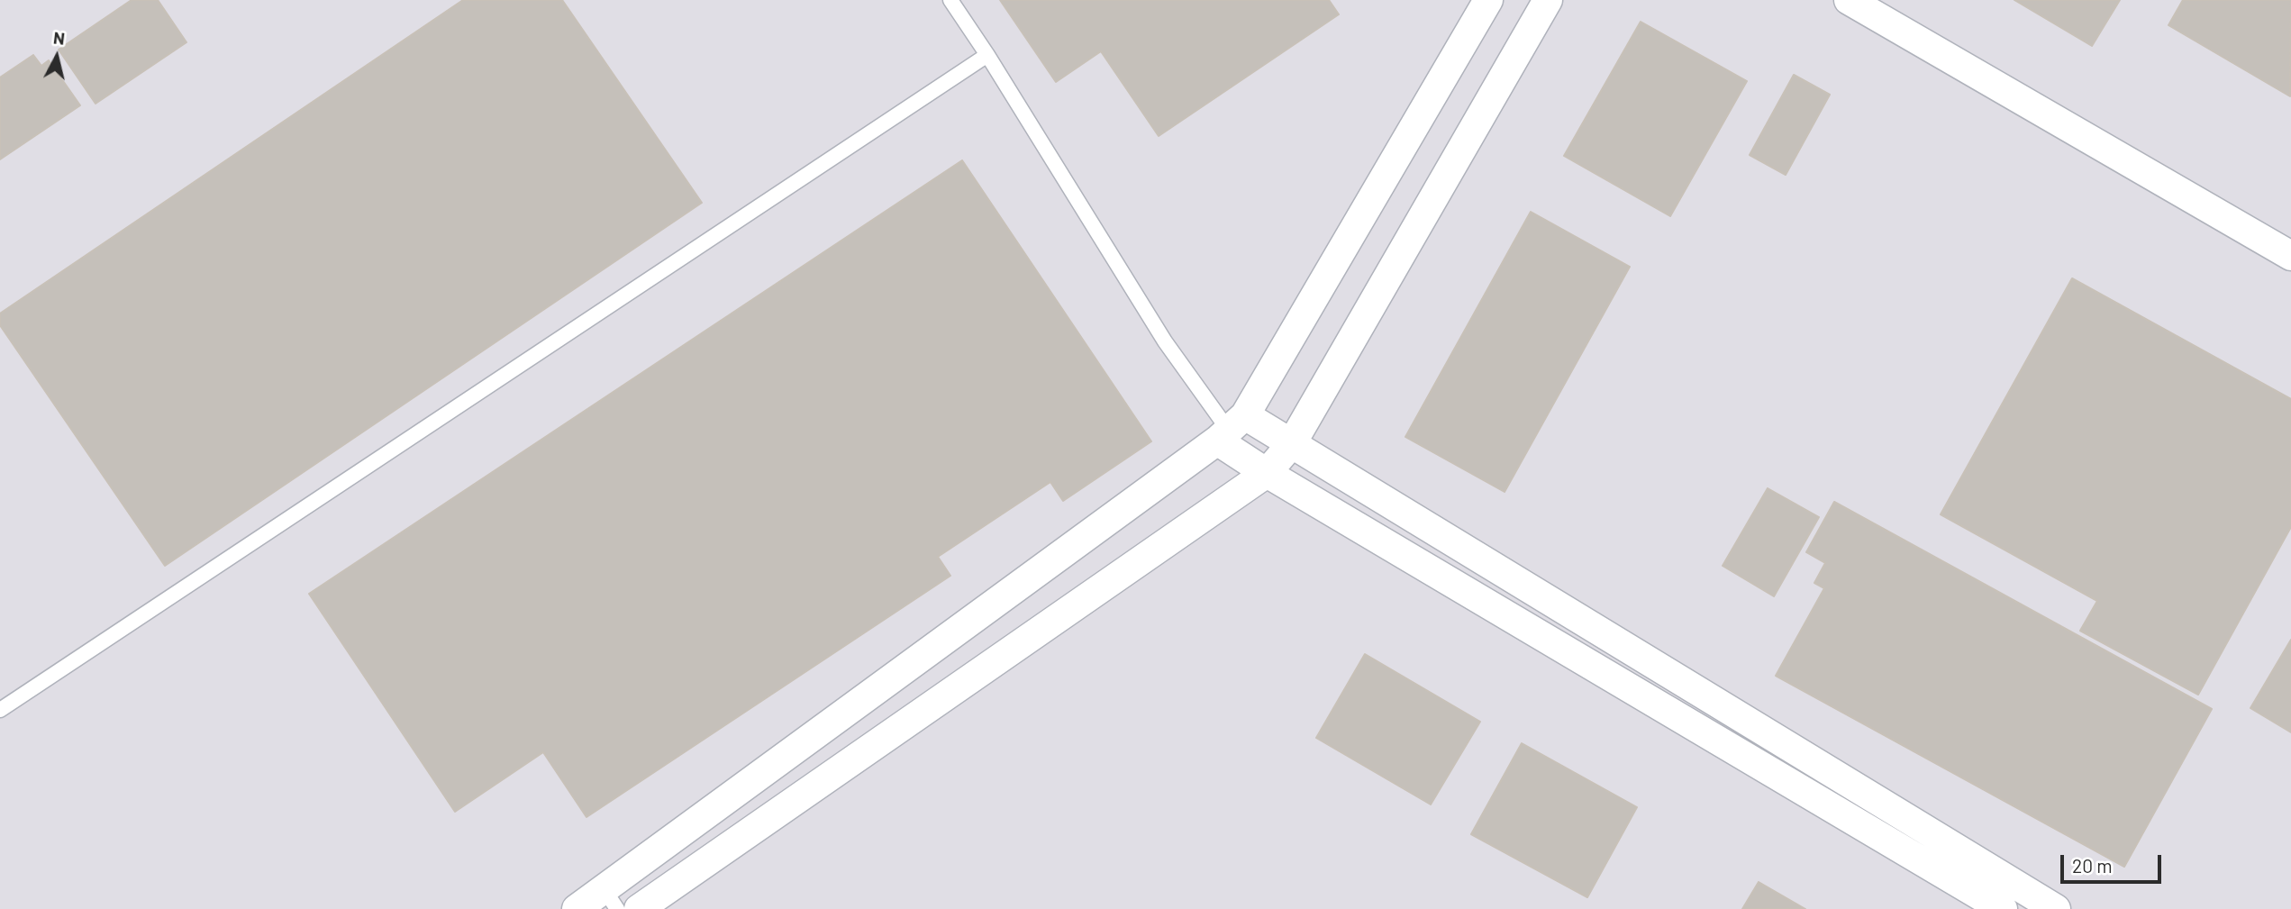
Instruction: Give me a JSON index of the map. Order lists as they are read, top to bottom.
{
  "scale_bar": "20 m",
  "north": "top"
}
